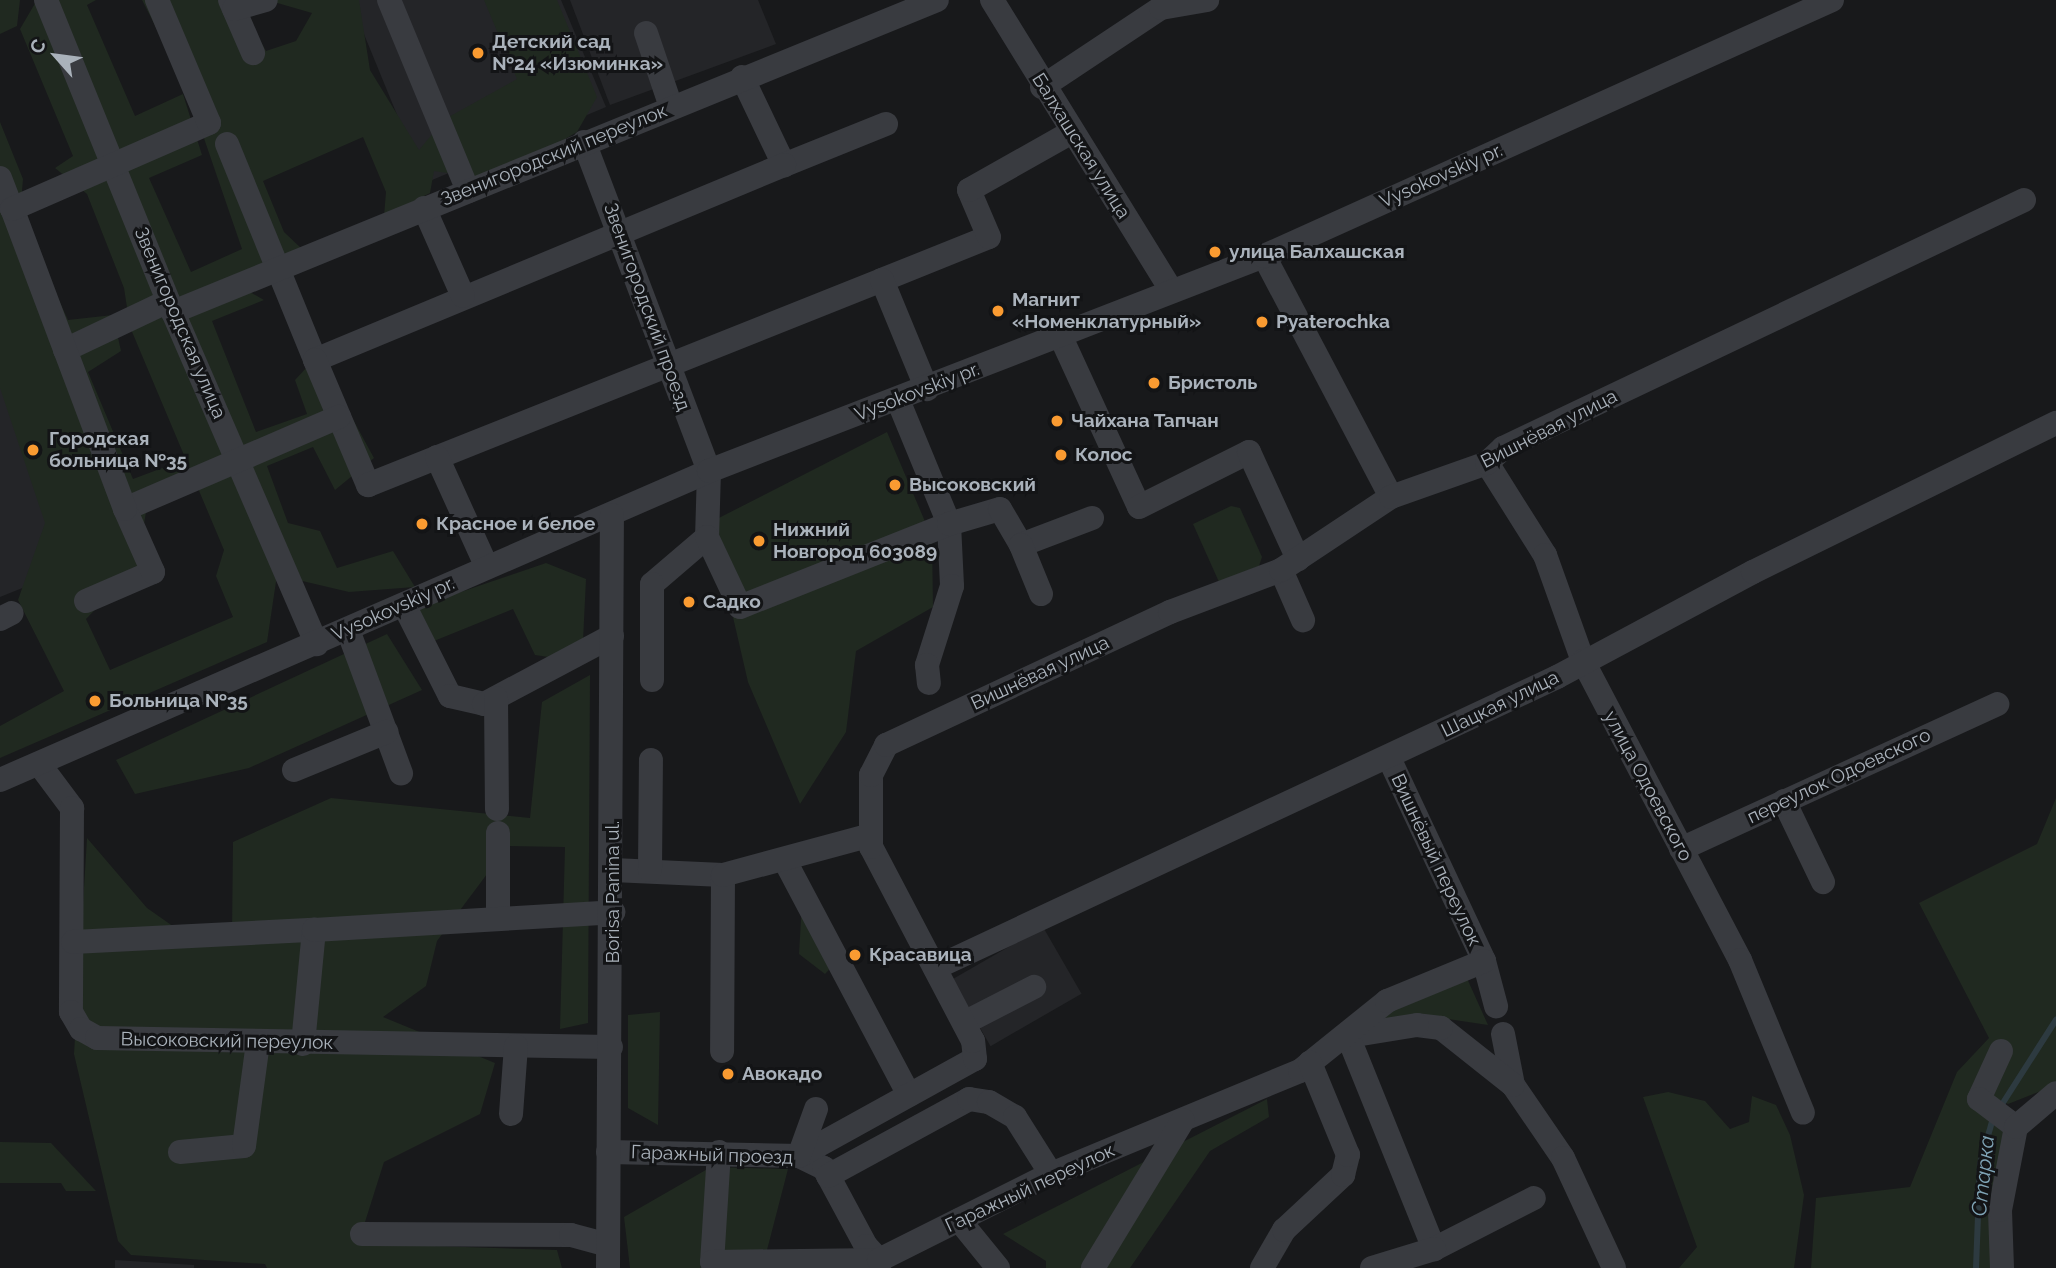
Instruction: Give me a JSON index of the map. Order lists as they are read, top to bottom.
{
  "streets": {
    "street": [
      "Балхашская улица",
      "Звенигородский переулок",
      "Vysokovskiy pr.",
      "Звенигородский проезд",
      "Звенигородская улица",
      "Вишнёвая улица",
      "Шацкая улица",
      "переулок Одоевского",
      "улица Одоевского",
      "Вишнёвый переулок",
      "Borisa Panina ul.",
      "Высоковский переулок",
      "Гаражный проезд",
      "Гаражный переулок"
    ]
  },
  "crossings": [
    ["Балхашская улица", "Vysokovskiy pr."],
    ["Звенигородский переулок", "Звенигородский проезд"],
    ["Звенигородский переулок", "Звенигородская улица"],
    ["Vysokovskiy pr.", "Звенигородский проезд"],
    ["Vysokovskiy pr.", "Звенигородская улица"],
    ["Vysokovskiy pr.", "Borisa Panina ul."],
    ["Vysokovskiy pr.", "Высоковский переулок"],
    ["Вишнёвая улица", "улица Одоевского"],
    ["Шацкая улица", "улица Одоевского"],
    ["Шацкая улица", "Вишнёвый переулок"],
    ["переулок Одоевского", "улица Одоевского"],
    ["Вишнёвый переулок", "Гаражный переулок"],
    ["Borisa Panina ul.", "Высоковский переулок"],
    ["Borisa Panina ul.", "Гаражный проезд"],
    ["Гаражный проезд", "Гаражный переулок"]
  ],
  "water": ["Старка"],
  "places": [
    "Детский сад №24 «Изюминка»",
    "улица Балхашская",
    "Магнит «Номенклатурный»",
    "Pyaterochka",
    "Бристоль",
    "Чайхана Тапчан",
    "Городская больница №35",
    "Колос",
    "Высоковский",
    "Красное и белое",
    "Нижний Новгород 603089",
    "Садко",
    "Больница №35",
    "Красавица",
    "Авокадо"
  ],
  "north": "top left"
}
